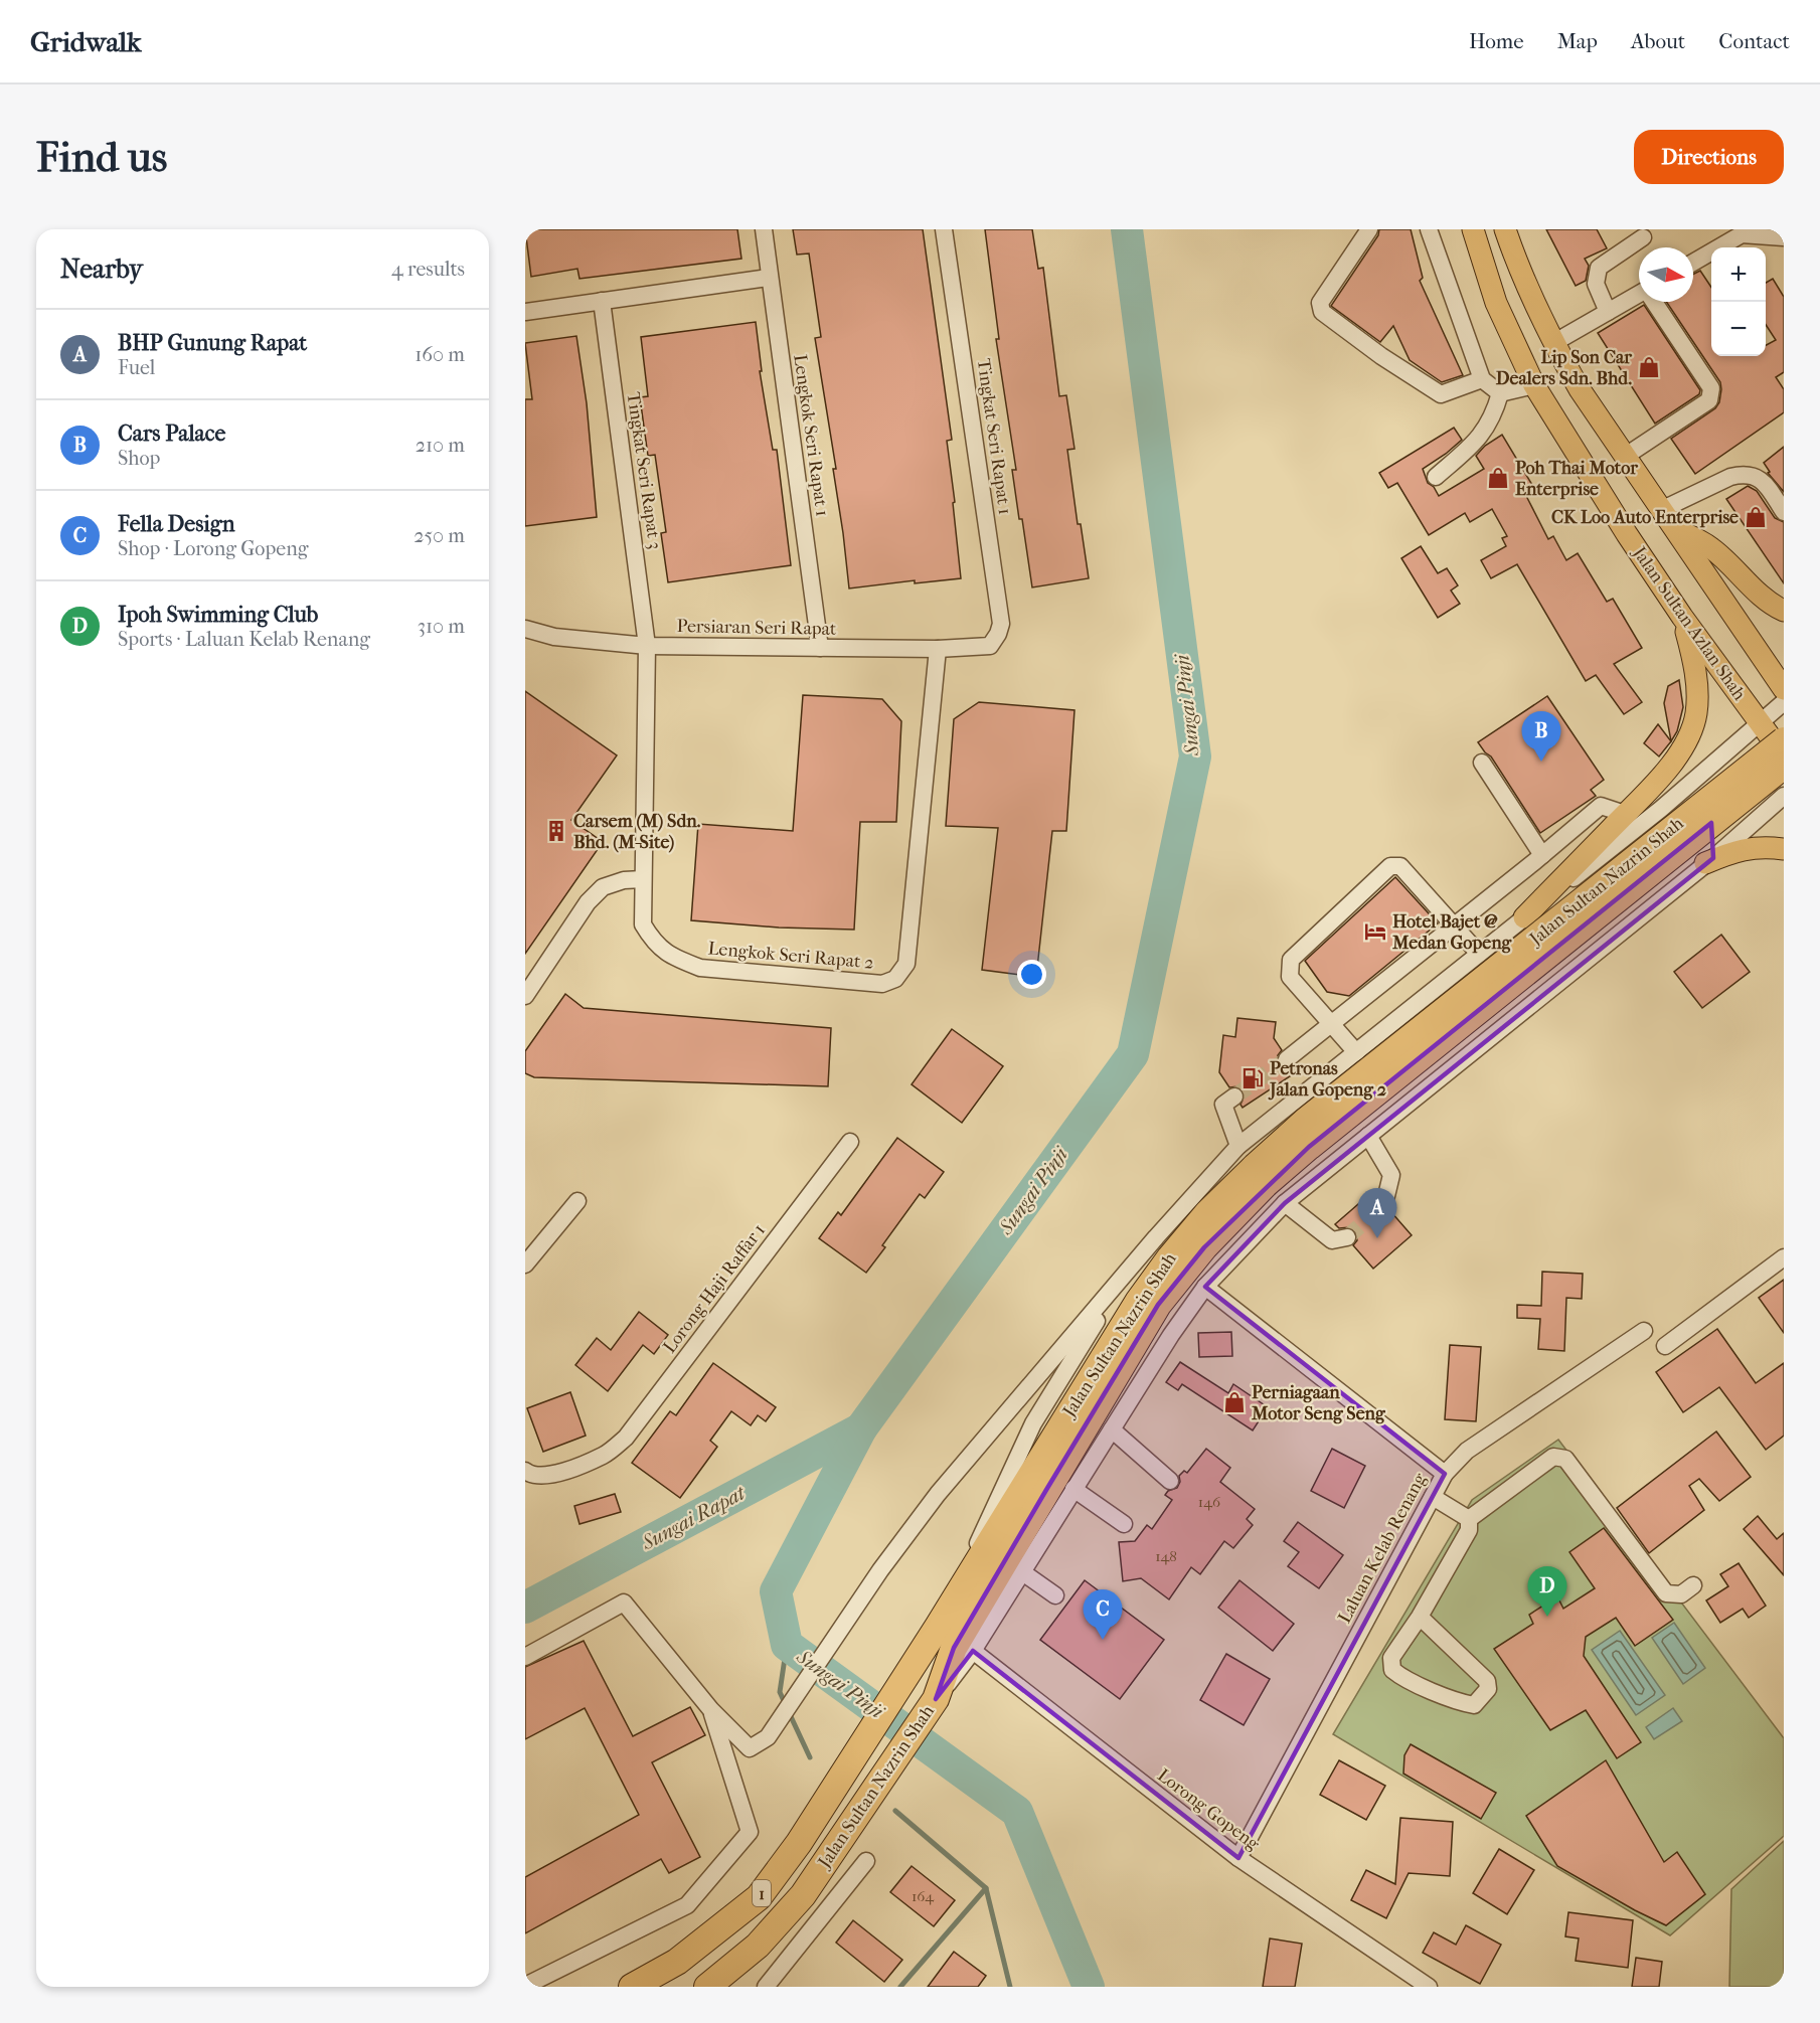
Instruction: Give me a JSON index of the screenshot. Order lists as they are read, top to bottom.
{
  "streets": {
    "highway": ["Jalan Sultan Nazrin Shah", "1"],
    "main road": ["Jalan Sultan Azlan Shah"],
    "street": [
      "Lengkok Seri Rapat 1",
      "Tingkat Seri Rapat 1",
      "Tingkat Seri Rapat 3",
      "Persiaran Seri Rapat",
      "Lengkok Seri Rapat 2",
      "Lorong Haji Raffar 1",
      "Laluan Kelab Renang",
      "Lorong Gopeng"
    ]
  },
  "crossings": [
    ["Lengkok Seri Rapat 1", "Persiaran Seri Rapat"],
    ["Tingkat Seri Rapat 1", "Persiaran Seri Rapat"],
    ["Tingkat Seri Rapat 3", "Persiaran Seri Rapat"],
    ["Tingkat Seri Rapat 3", "Lengkok Seri Rapat 2"],
    ["Jalan Sultan Azlan Shah", "1"],
    ["Persiaran Seri Rapat", "Lengkok Seri Rapat 2"],
    ["Jalan Sultan Nazrin Shah", "1"],
    ["Laluan Kelab Renang", "Lorong Gopeng"],
    ["Lorong Gopeng", "1"]
  ],
  "water": ["Sungai Pinji", "Sungai Rapat"],
  "places": {
    "shop": [
      "Lip Son Car Dealers Sdn. Bhd.",
      "Poh Thai Motor Enterprise",
      "CK Loo Auto Enterprise",
      "Perniagaan Motor Seng Seng"
    ],
    "building": ["Carsem (M) Sdn. Bhd. (M-Site)"],
    "hotel": ["Hotel Bajet @ Medan Gopeng"],
    "fuel station": ["Petronas Jalan Gopeng 2"]
  },
  "house_numbers": ["146", "148", "164"],
  "north": "right",
  "page": {
    "header": "Gridwalk",
    "nav": [
      "Home",
      "Map",
      "About",
      "Contact"
    ],
    "buttons": "Directions",
    "title": "Find us",
    "heading": ["Nearby", "4 results"],
    "map_buttons": ["+", "−"],
    "list": [
      {
        "mark": "A",
        "name": "BHP Gunung Rapat",
        "note": "Fuel",
        "value": "160 m"
      },
      {
        "mark": "B",
        "name": "Cars Palace",
        "note": "Shop",
        "value": "210 m"
      },
      {
        "mark": "C",
        "name": "Fella Design",
        "note": "Shop · Lorong Gopeng",
        "value": "250 m"
      },
      {
        "mark": "D",
        "name": "Ipoh Swimming Club",
        "note": "Sports · Laluan Kelab Renang",
        "value": "310 m"
      }
    ],
    "pins": [
      "B",
      "A",
      "D",
      "C"
    ]
  }
}
